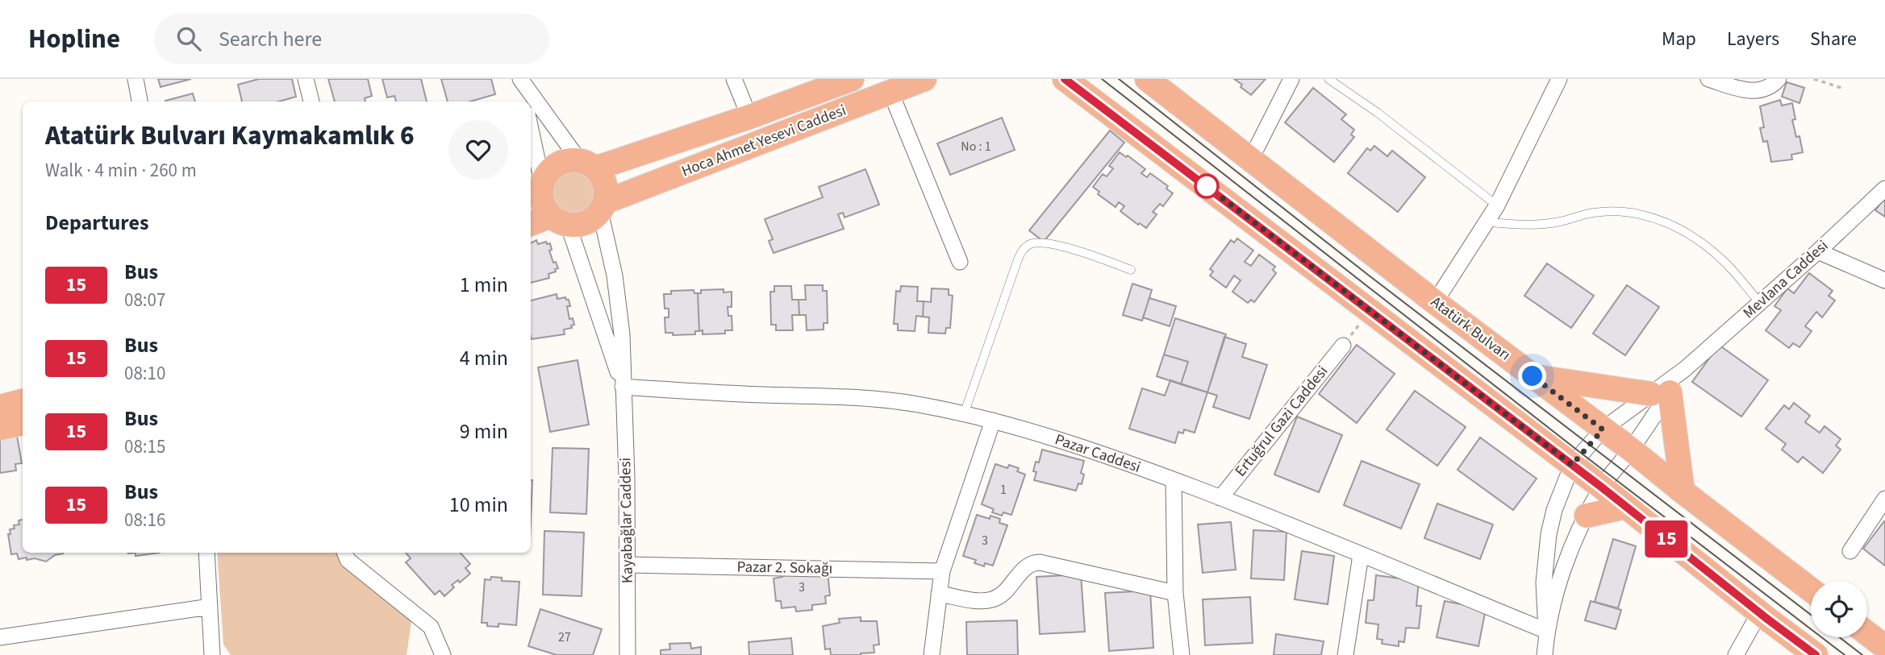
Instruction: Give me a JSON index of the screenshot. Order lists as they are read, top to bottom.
{
  "streets": {
    "main road": ["Hoca Ahmet Yesevi Caddesi", "Atatürk Bulvarı"],
    "street": [
      "Mevlana Caddesi",
      "Ertuğrul Gazi Caddesi",
      "Pazar Caddesi",
      "Kayabağlar Caddesi",
      "Pazar 2. Sokağı"
    ]
  },
  "crossings": [
    ["Hoca Ahmet Yesevi Caddesi", "Kayabağlar Caddesi"],
    ["Mevlana Caddesi", "Atatürk Bulvarı"],
    ["Mevlana Caddesi", "Pazar Caddesi"],
    ["Ertuğrul Gazi Caddesi", "Pazar Caddesi"],
    ["Pazar Caddesi", "Kayabağlar Caddesi"],
    ["Kayabağlar Caddesi", "Pazar 2. Sokağı"]
  ],
  "lines": ["bus line 15"],
  "house_numbers": [
    "No : 1",
    "1",
    "3",
    "3",
    "27"
  ],
  "page": {
    "header": "Hopline",
    "search": "Search here",
    "nav": ["Map", "Layers", "Share"],
    "on_map": "15",
    "heading": [
      ["Atatürk Bulvarı Kaymakamlık 6", "Walk · 4 min · 260 m"],
      "Departures"
    ],
    "list": [
      {
        "mark": "15",
        "name": "Bus",
        "note": "08:07",
        "value": "1 min"
      },
      {
        "mark": "15",
        "name": "Bus",
        "note": "08:10",
        "value": "4 min"
      },
      {
        "mark": "15",
        "name": "Bus",
        "note": "08:15",
        "value": "9 min"
      },
      {
        "mark": "15",
        "name": "Bus",
        "note": "08:16",
        "value": "10 min"
      }
    ]
  }
}
